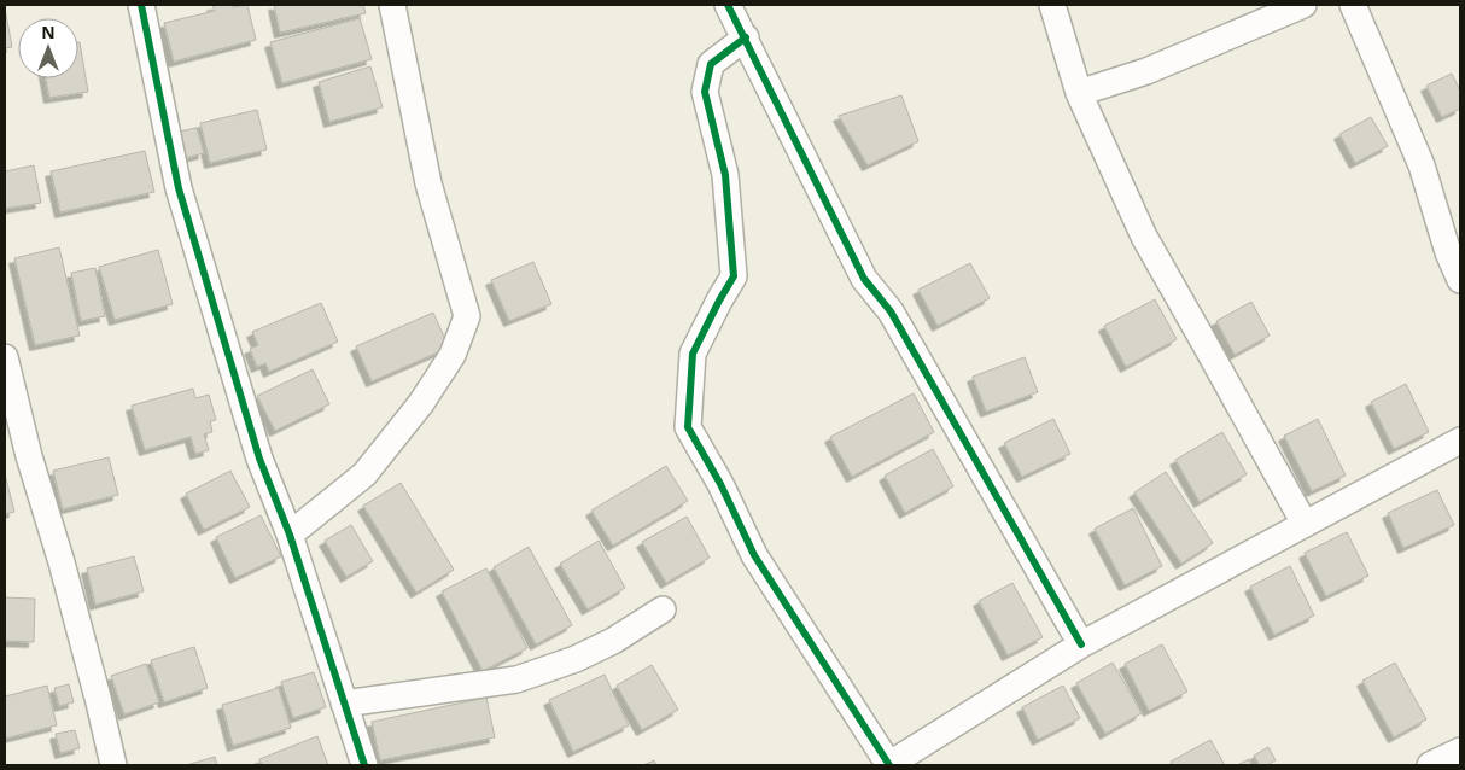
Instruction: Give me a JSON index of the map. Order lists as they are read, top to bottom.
{
  "north": "top"
}
